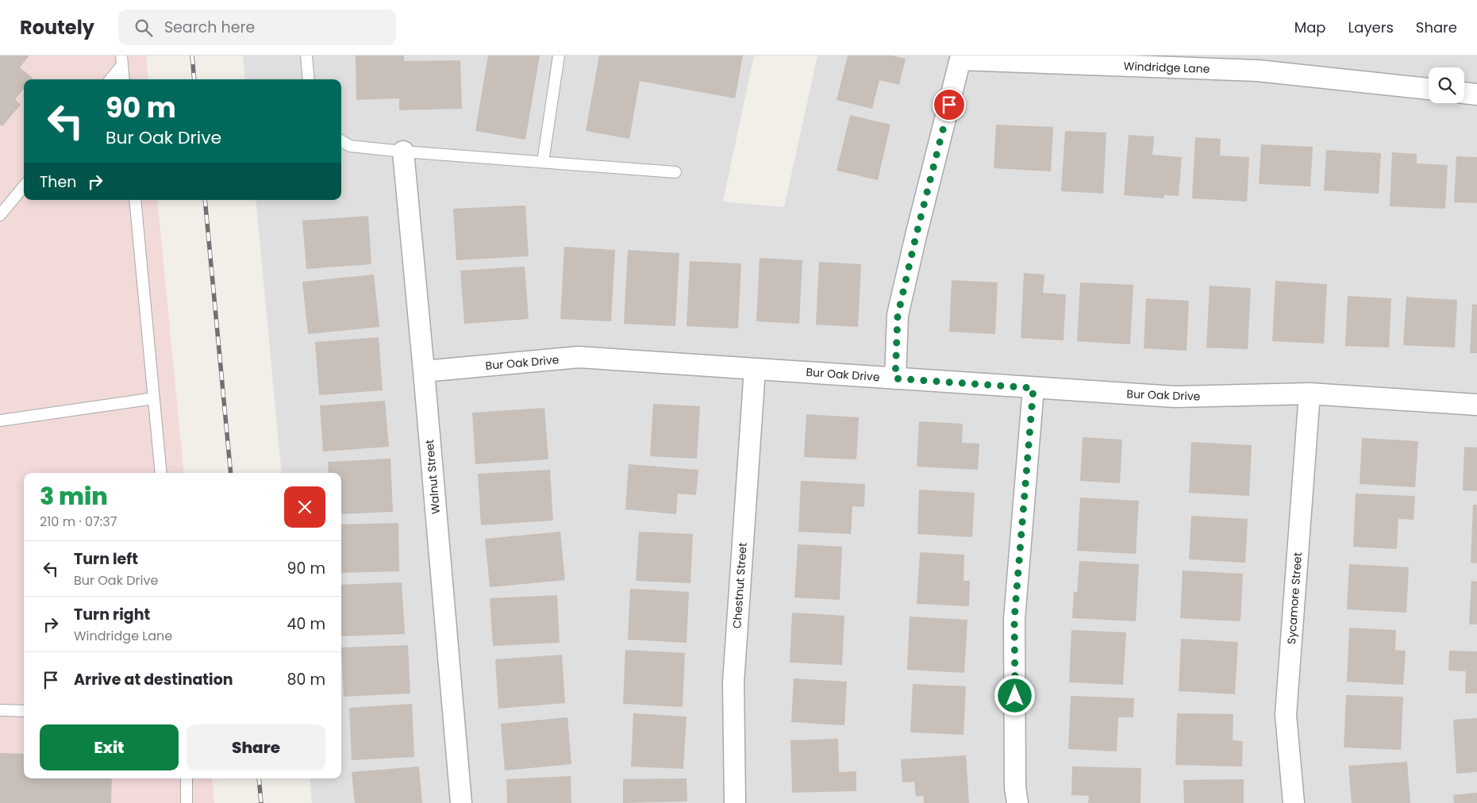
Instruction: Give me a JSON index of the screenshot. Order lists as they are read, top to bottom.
{
  "streets": {
    "street": [
      "Windridge Lane",
      "Bur Oak Drive",
      "Walnut Street",
      "Chestnut Street",
      "Sycamore Street"
    ]
  },
  "crossings": [
    ["Windridge Lane", "Bur Oak Drive"],
    ["Bur Oak Drive", "Walnut Street"],
    ["Bur Oak Drive", "Chestnut Street"],
    ["Bur Oak Drive", "Sycamore Street"]
  ],
  "page": {
    "header": "Routely",
    "search": "Search here",
    "nav": ["Map", "Layers", "Share"],
    "turn": ["90 m", "Bur Oak Drive"],
    "then": "Then",
    "heading": ["3 min", "210 m · 07:37"],
    "list": [
      {
        "name": "Turn left",
        "note": "Bur Oak Drive",
        "value": "90 m"
      },
      {
        "name": "Turn right",
        "note": "Windridge Lane",
        "value": "40 m"
      },
      {
        "name": "Arrive at destination",
        "value": "80 m"
      }
    ],
    "buttons": ["Exit", "Share"]
  }
}
